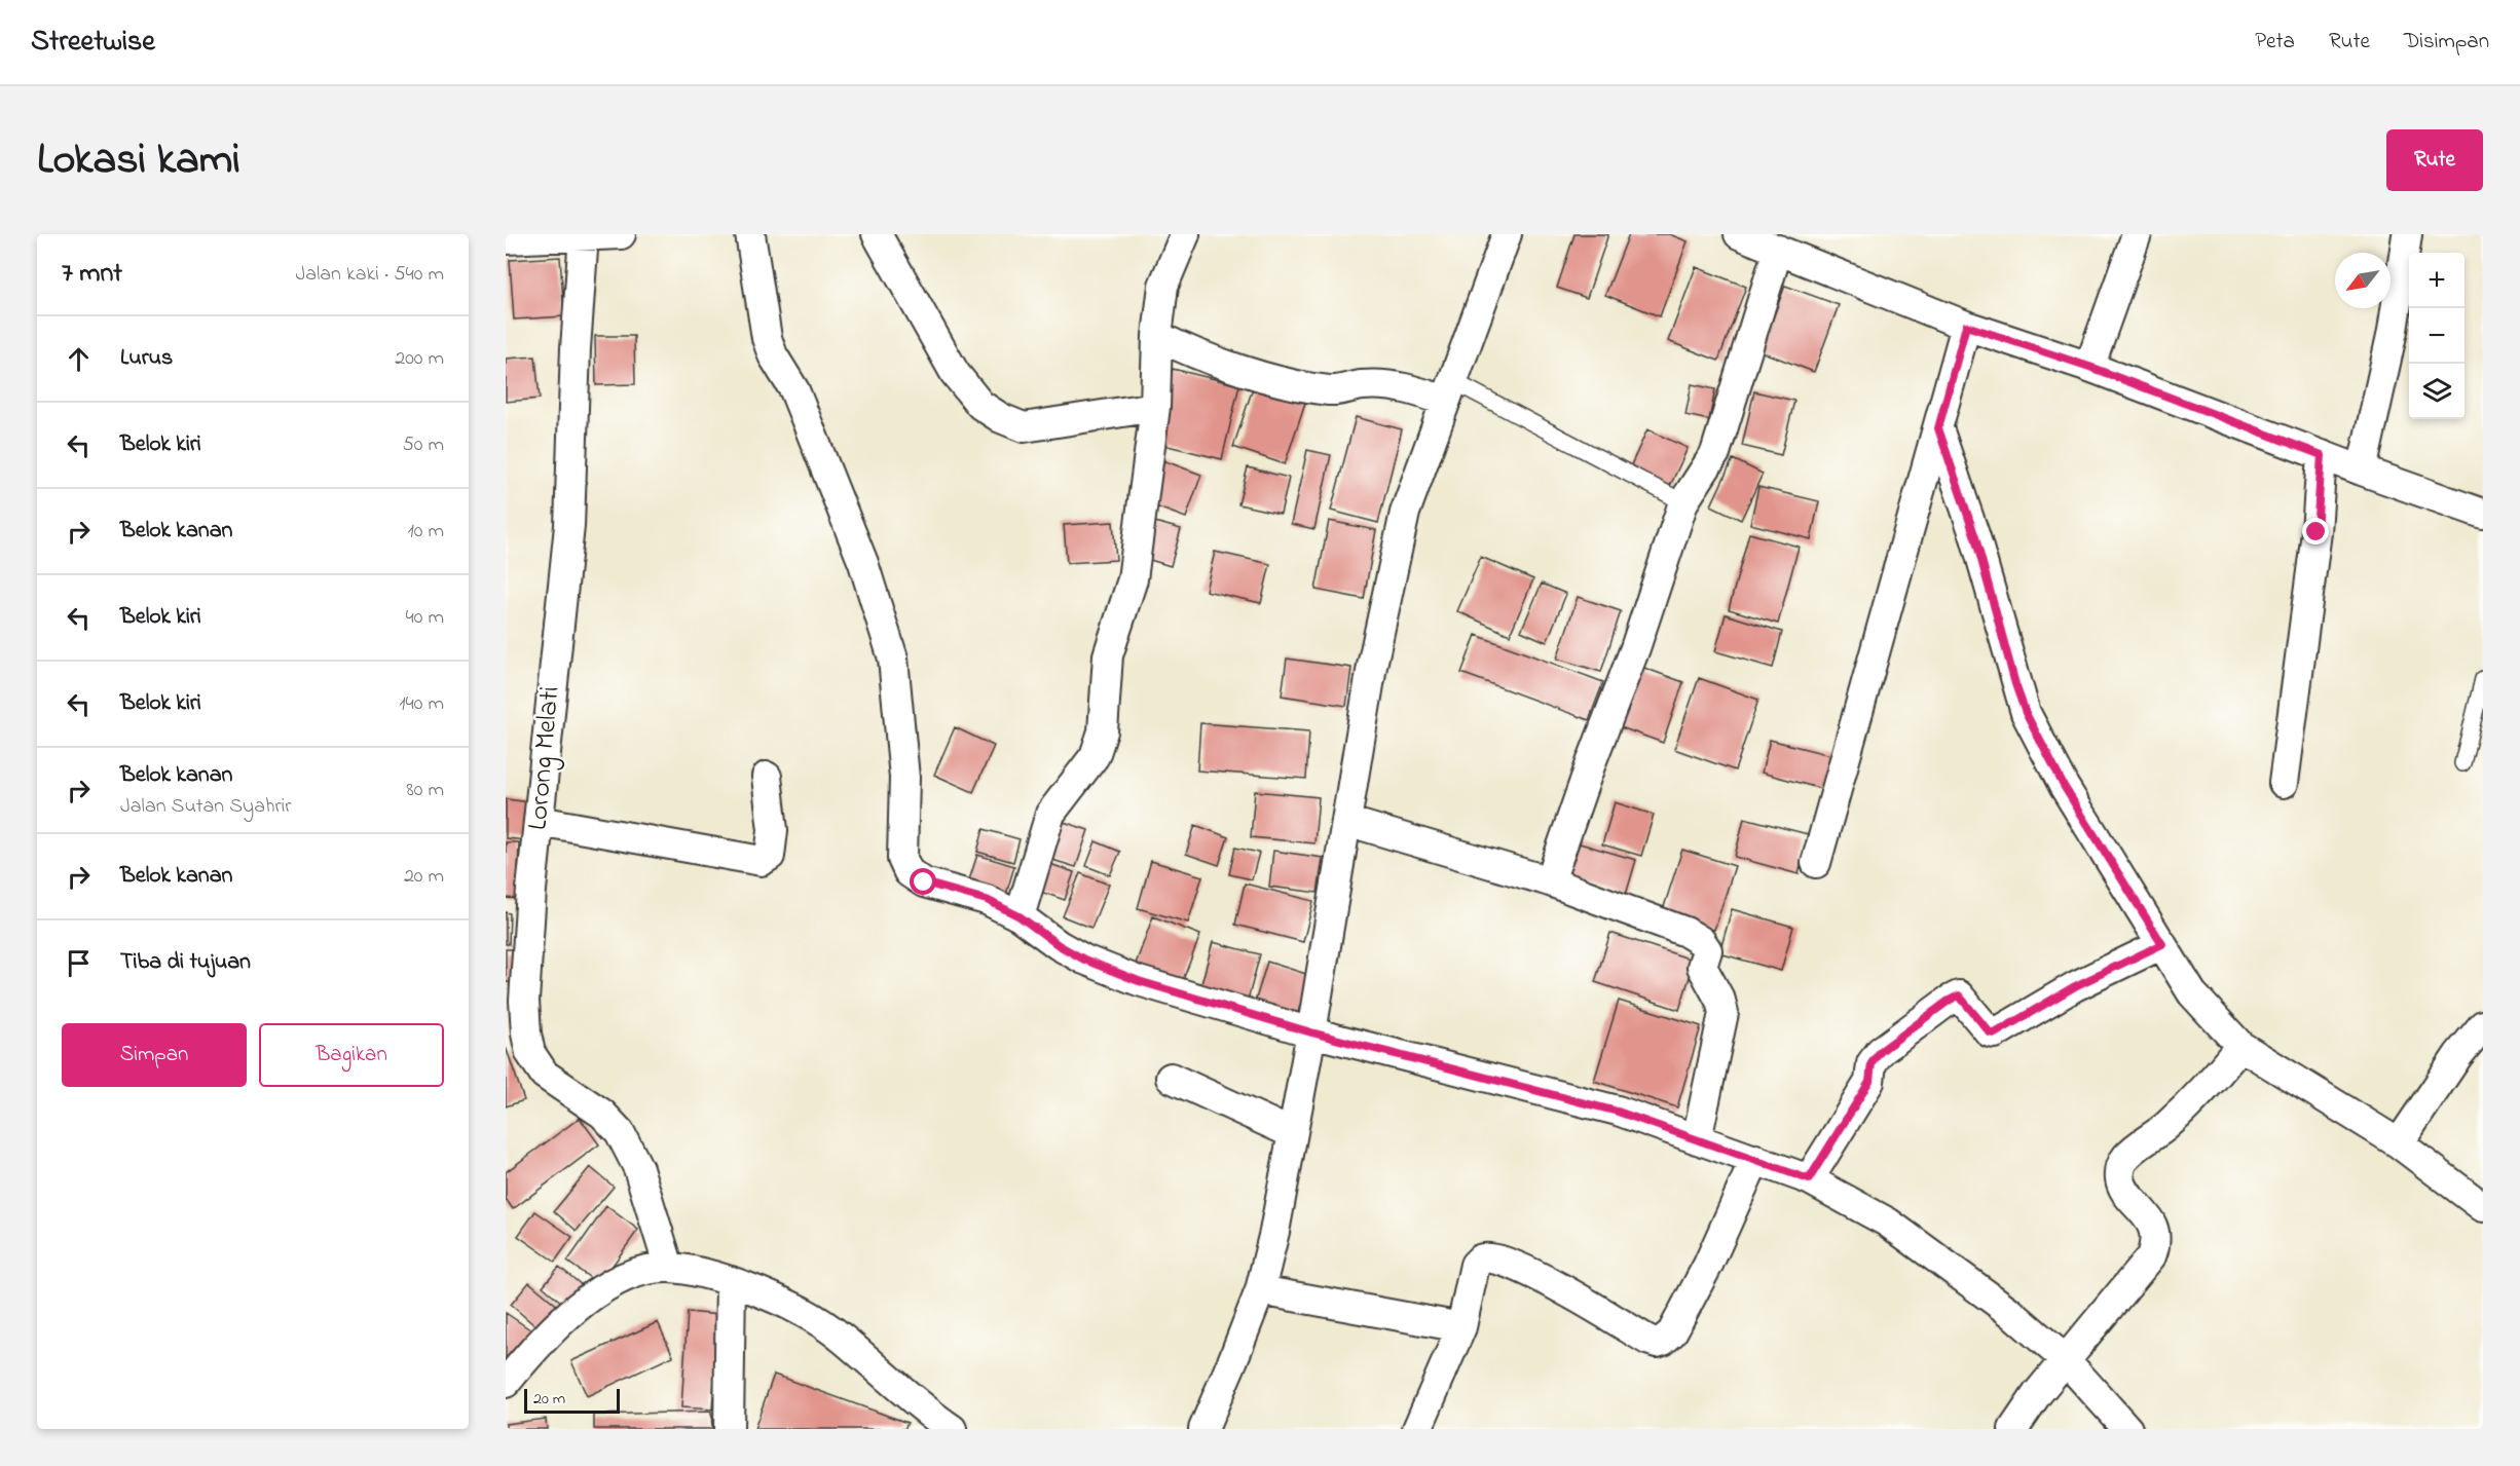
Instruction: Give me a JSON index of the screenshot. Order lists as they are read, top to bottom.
{
  "streets": {
    "street": ["Lorong Melati"]
  },
  "scale_bar": "20 m",
  "north": "bottom left",
  "page": {
    "header": "Streetwise",
    "nav": ["Peta", "Rute", "Disimpan"],
    "title": "Lokasi kami",
    "buttons": [
      "Rute",
      ["Simpan", "Bagikan"]
    ],
    "heading": ["7 mnt", "Jalan kaki · 540 m"],
    "map_buttons": ["+", "−"],
    "list": [
      ["Lurus", "200 m"],
      ["Belok kiri", "50 m"],
      ["Belok kanan", "10 m"],
      ["Belok kiri", "40 m"],
      ["Belok kiri", "140 m"],
      ["Belok kanan", "Jalan Sutan Syahrir", "80 m"],
      ["Belok kanan", "20 m"],
      "Tiba di tujuan"
    ],
    "scale": "20 m"
  }
}
